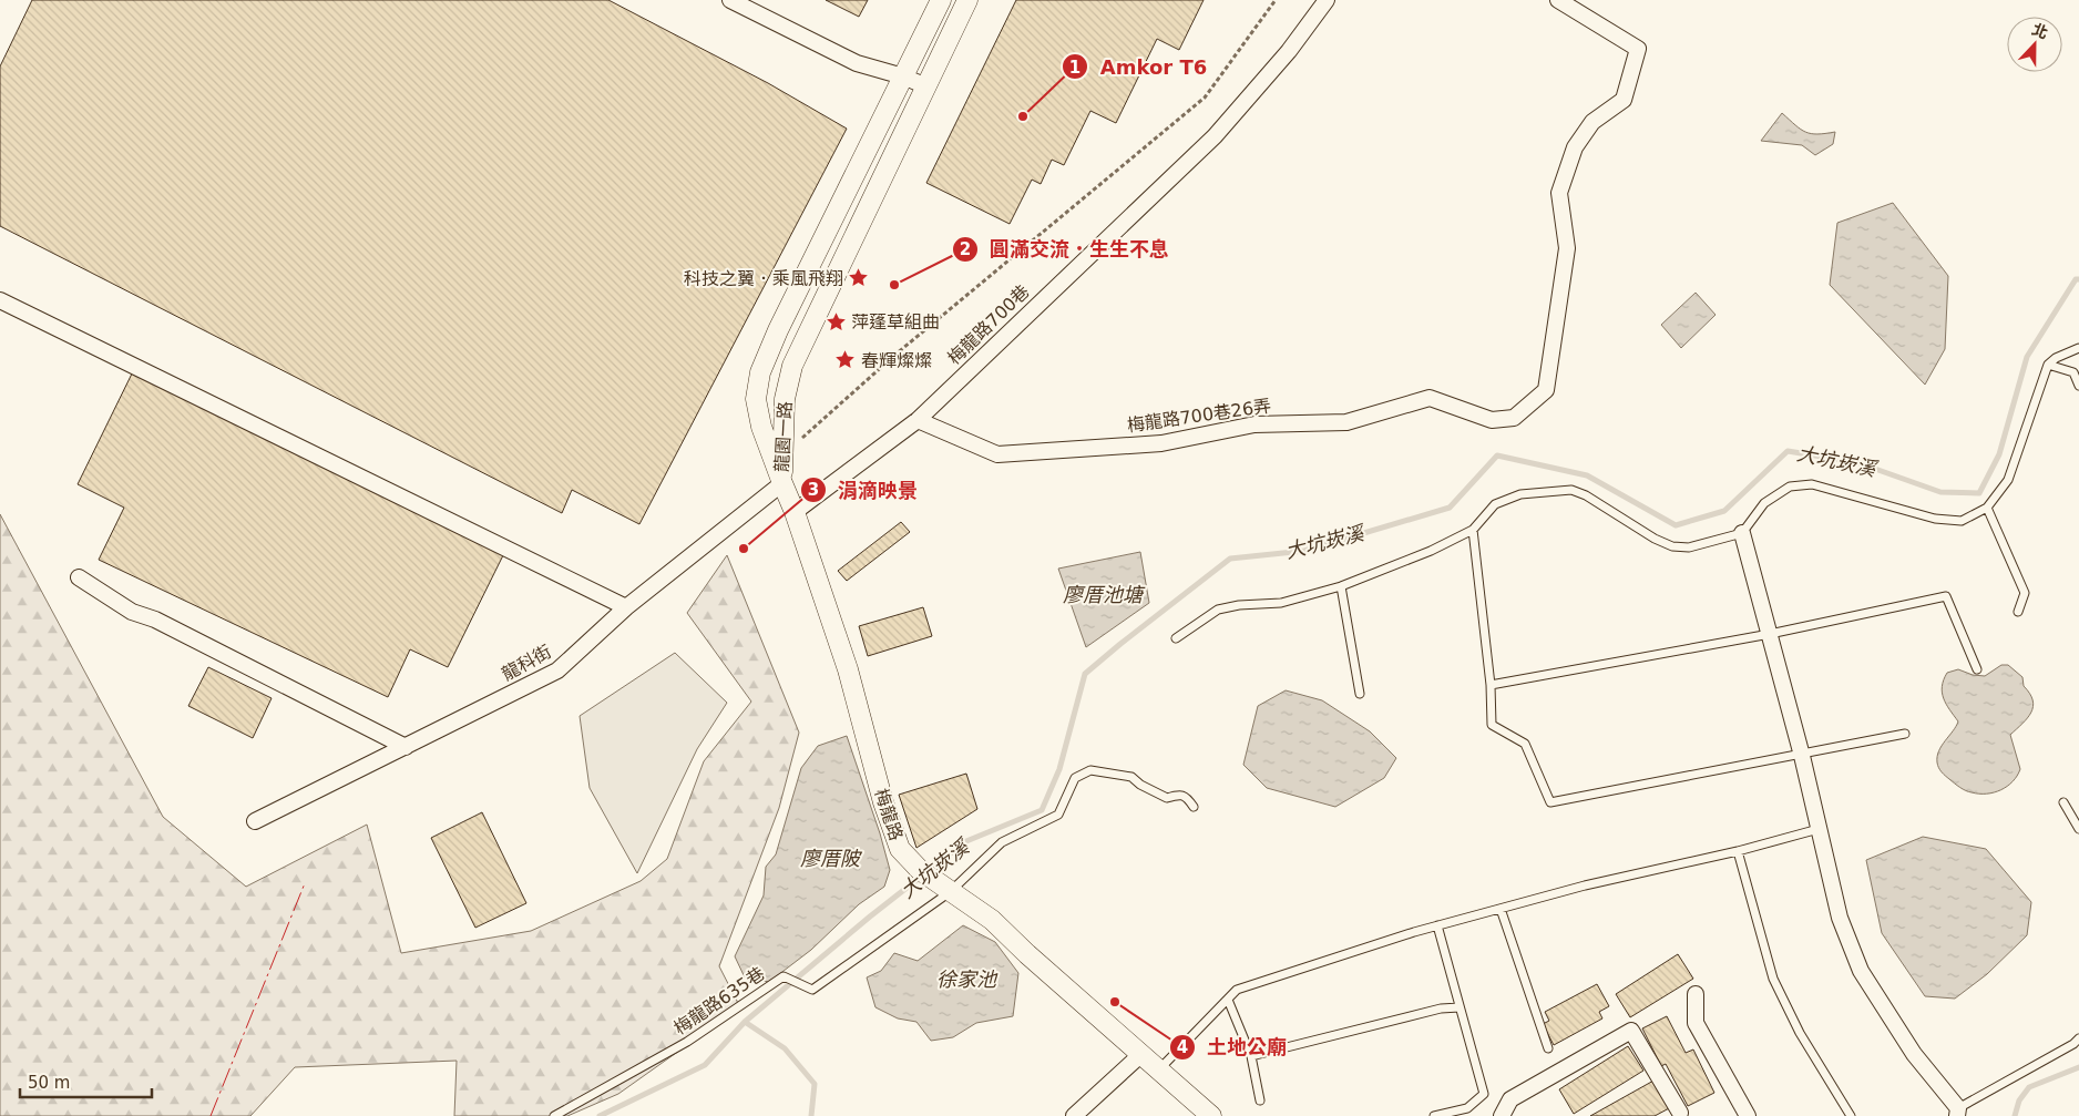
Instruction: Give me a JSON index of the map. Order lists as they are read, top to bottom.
{
  "streets": {
    "street": [
      "梅龍路700巷",
      "梅龍路700巷26弄",
      "龍園一路",
      "龍科街",
      "梅龍路"
    ],
    "lane": ["梅龍路635巷"]
  },
  "crossings": [
    ["梅龍路700巷", "梅龍路700巷26弄"],
    ["梅龍路700巷", "梅龍路"],
    ["龍園一路", "龍科街"],
    ["龍園一路", "梅龍路"],
    ["龍科街", "梅龍路"],
    ["梅龍路", "梅龍路635巷"]
  ],
  "water": [
    "大坑崁溪",
    "廖厝池塘",
    "廖厝陂",
    "徐家池"
  ],
  "places": {
    "other": [
      "Amkor T6",
      "圓滿交流．生生不息",
      "涓滴映景",
      "土地公廟"
    ],
    "place": ["科技之翼．乘風飛翔", "萍蓬草組曲", "春輝燦燦"]
  },
  "scale_bar": "50 m",
  "north": "top"
}
